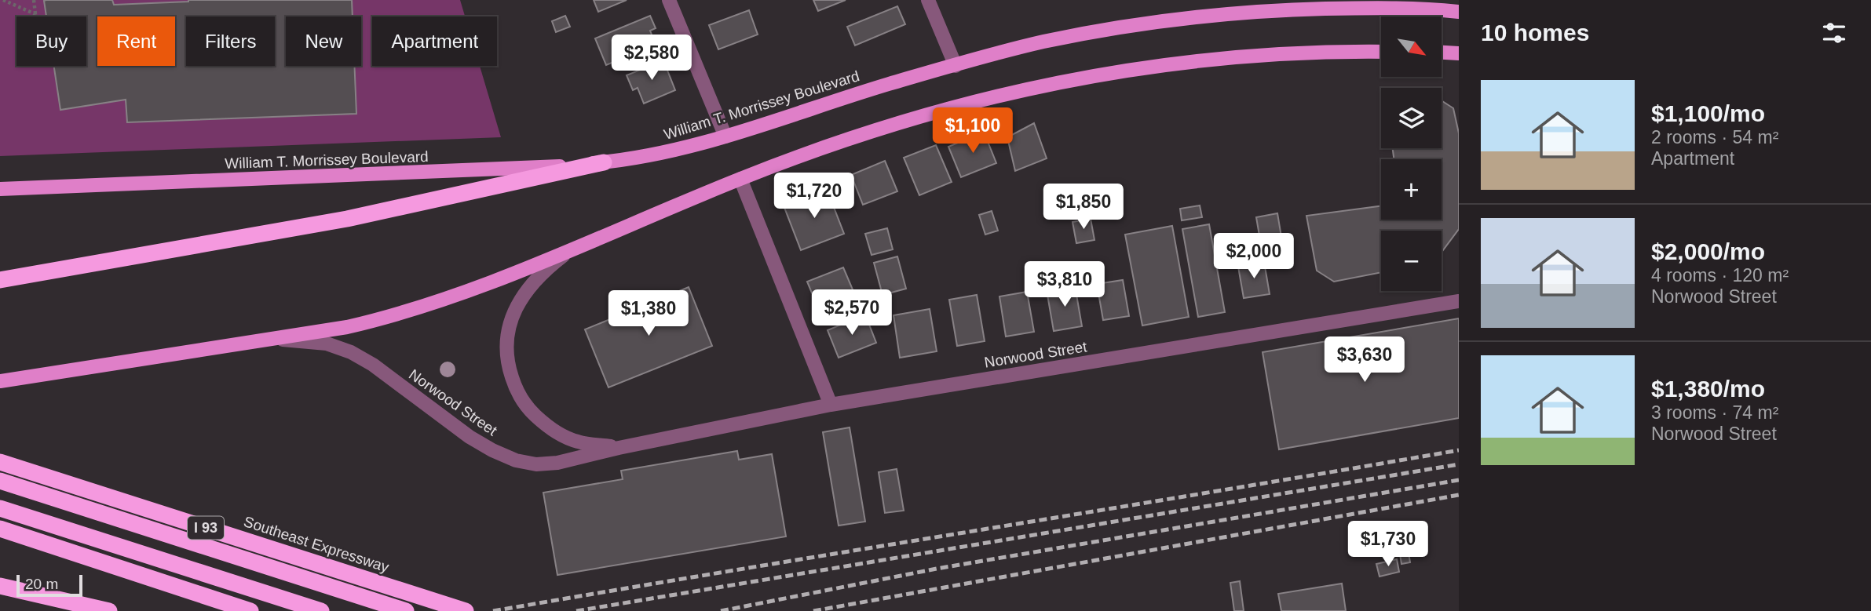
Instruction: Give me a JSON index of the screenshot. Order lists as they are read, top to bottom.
{
  "streets": {
    "highway": ["I 93", "Southeast Expressway"],
    "main road": ["William T. Morrissey Boulevard"],
    "street": ["Norwood Street"]
  },
  "scale_bar": "20 m",
  "north": "bottom right",
  "page": {
    "heading": "10 homes",
    "map_buttons": ["+", "−"],
    "chip": [
      "Buy",
      "Rent",
      "Filters",
      "New",
      "Apartment"
    ],
    "price": [
      "$2,580",
      "$1,100",
      "$1,720",
      "$1,850",
      "$2,000",
      "$3,810",
      "$2,570",
      "$1,380",
      "$3,630",
      "$1,730"
    ],
    "list": [
      {
        "name": "$1,100/mo",
        "note": "2 rooms · 54 m² · Apartment"
      },
      {
        "name": "$2,000/mo",
        "note": "4 rooms · 120 m² · Norwood Street"
      },
      {
        "name": "$1,380/mo",
        "note": "3 rooms · 74 m² · Norwood Street"
      }
    ],
    "scale": "20 m"
  }
}
